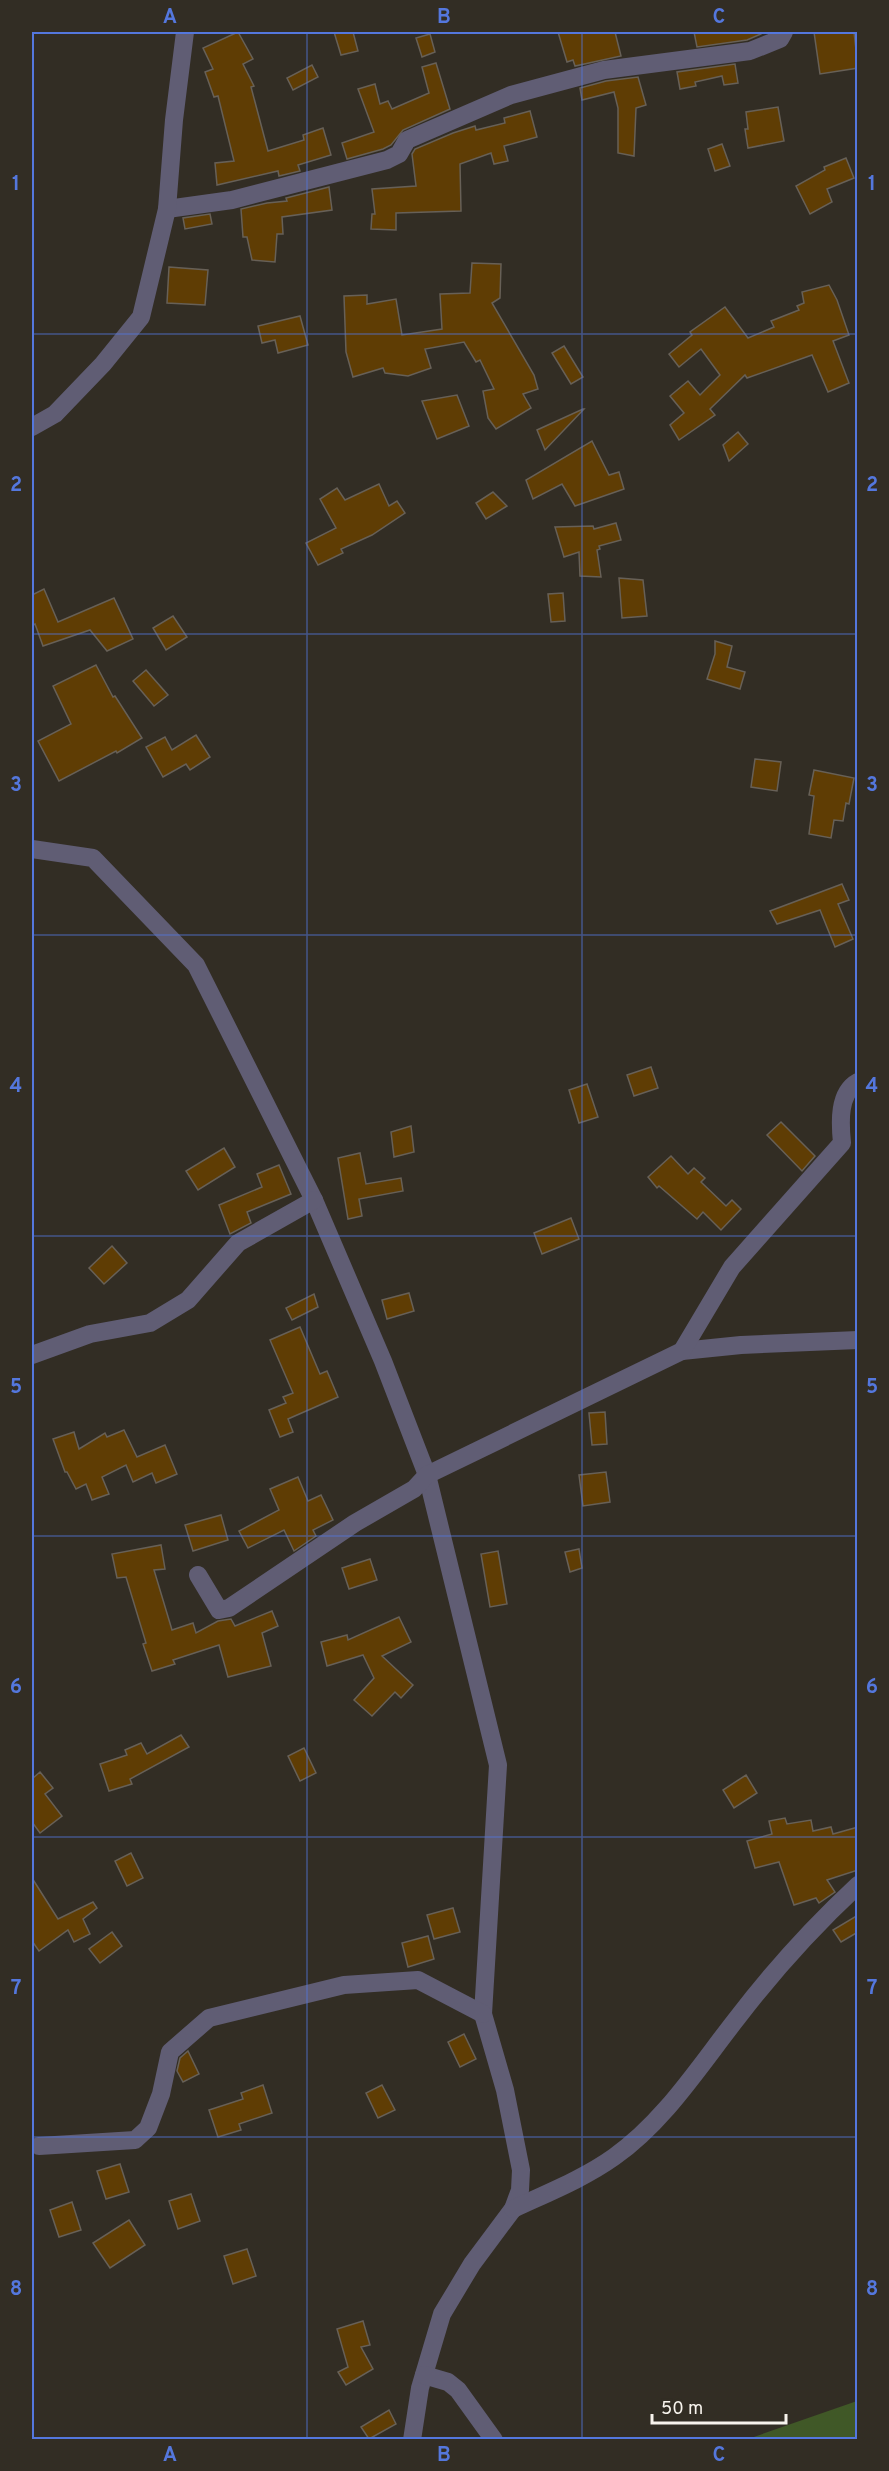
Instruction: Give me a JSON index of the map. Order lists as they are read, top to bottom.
{
  "scale_bar": "50 m",
  "grid": {
    "columns": ["A", "B", "C"],
    "rows": [
      "1",
      "2",
      "3",
      "4",
      "5",
      "6",
      "7",
      "8"
    ]
  }
}
